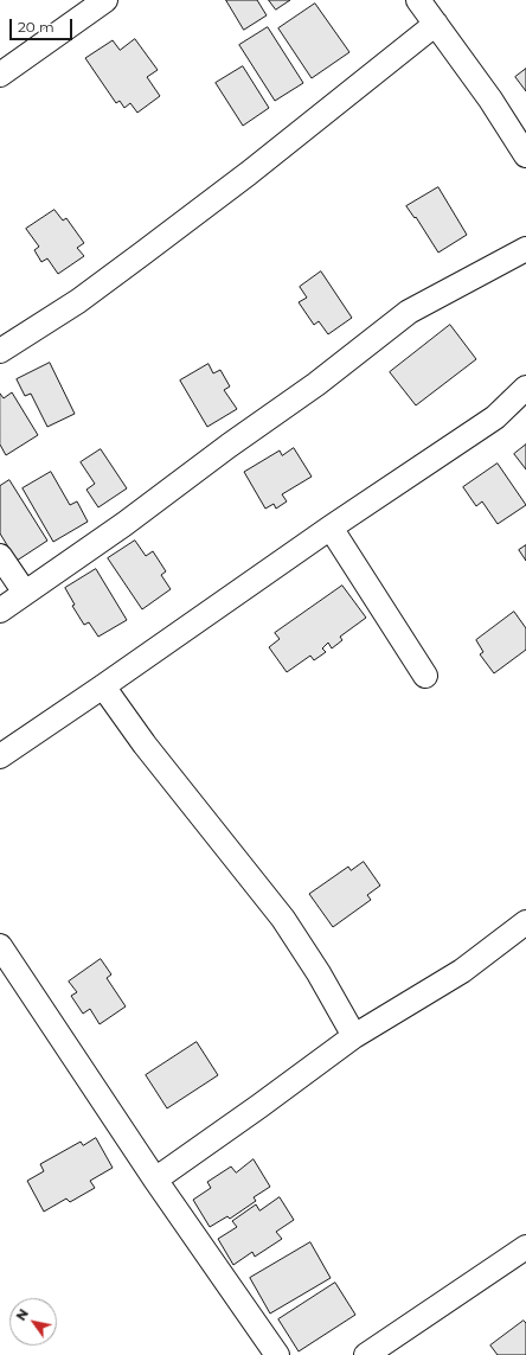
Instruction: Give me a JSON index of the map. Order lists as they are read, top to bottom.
{
  "scale_bar": "20 m",
  "north": "top left"
}
